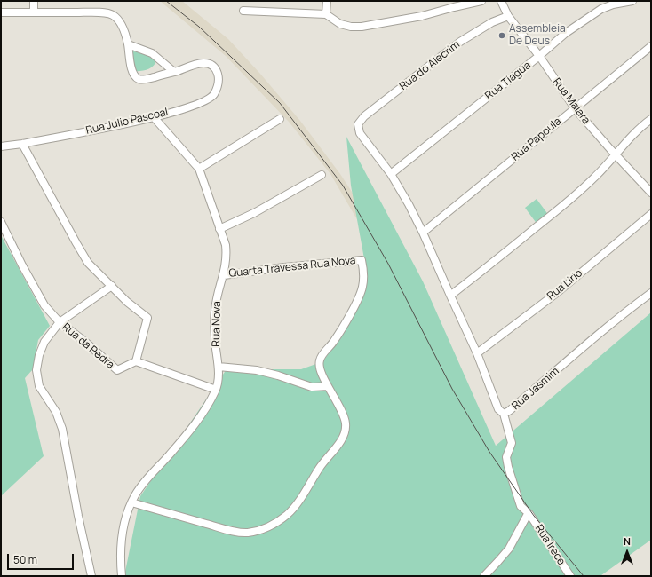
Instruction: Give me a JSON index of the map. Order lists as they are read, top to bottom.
{
  "streets": {
    "street": [
      "Rua do Alecrim",
      "Rua Tiagua",
      "Rua Maiara",
      "Rua Julio Pascoal",
      "Rua Papoula",
      "Quarta Travessa Rua Nova",
      "Rua Lirio",
      "Rua Nova",
      "Rua da Pedra",
      "Rua Jasmim",
      "Rua Irece"
    ]
  },
  "crossings": [
    ["Rua do Alecrim", "Rua Maiara"],
    ["Rua do Alecrim", "Rua Jasmim"],
    ["Rua Tiagua", "Rua Maiara"],
    ["Rua Tiagua", "Rua Jasmim"],
    ["Rua Maiara", "Rua Papoula"],
    ["Rua Julio Pascoal", "Rua Nova"],
    ["Rua Papoula", "Rua Jasmim"],
    ["Quarta Travessa Rua Nova", "Rua Nova"],
    ["Rua Lirio", "Rua Jasmim"],
    ["Rua Jasmim", "Rua Irece"]
  ],
  "places": ["Assembleia De Deus"],
  "scale_bar": "50 m",
  "north": "top"
}
